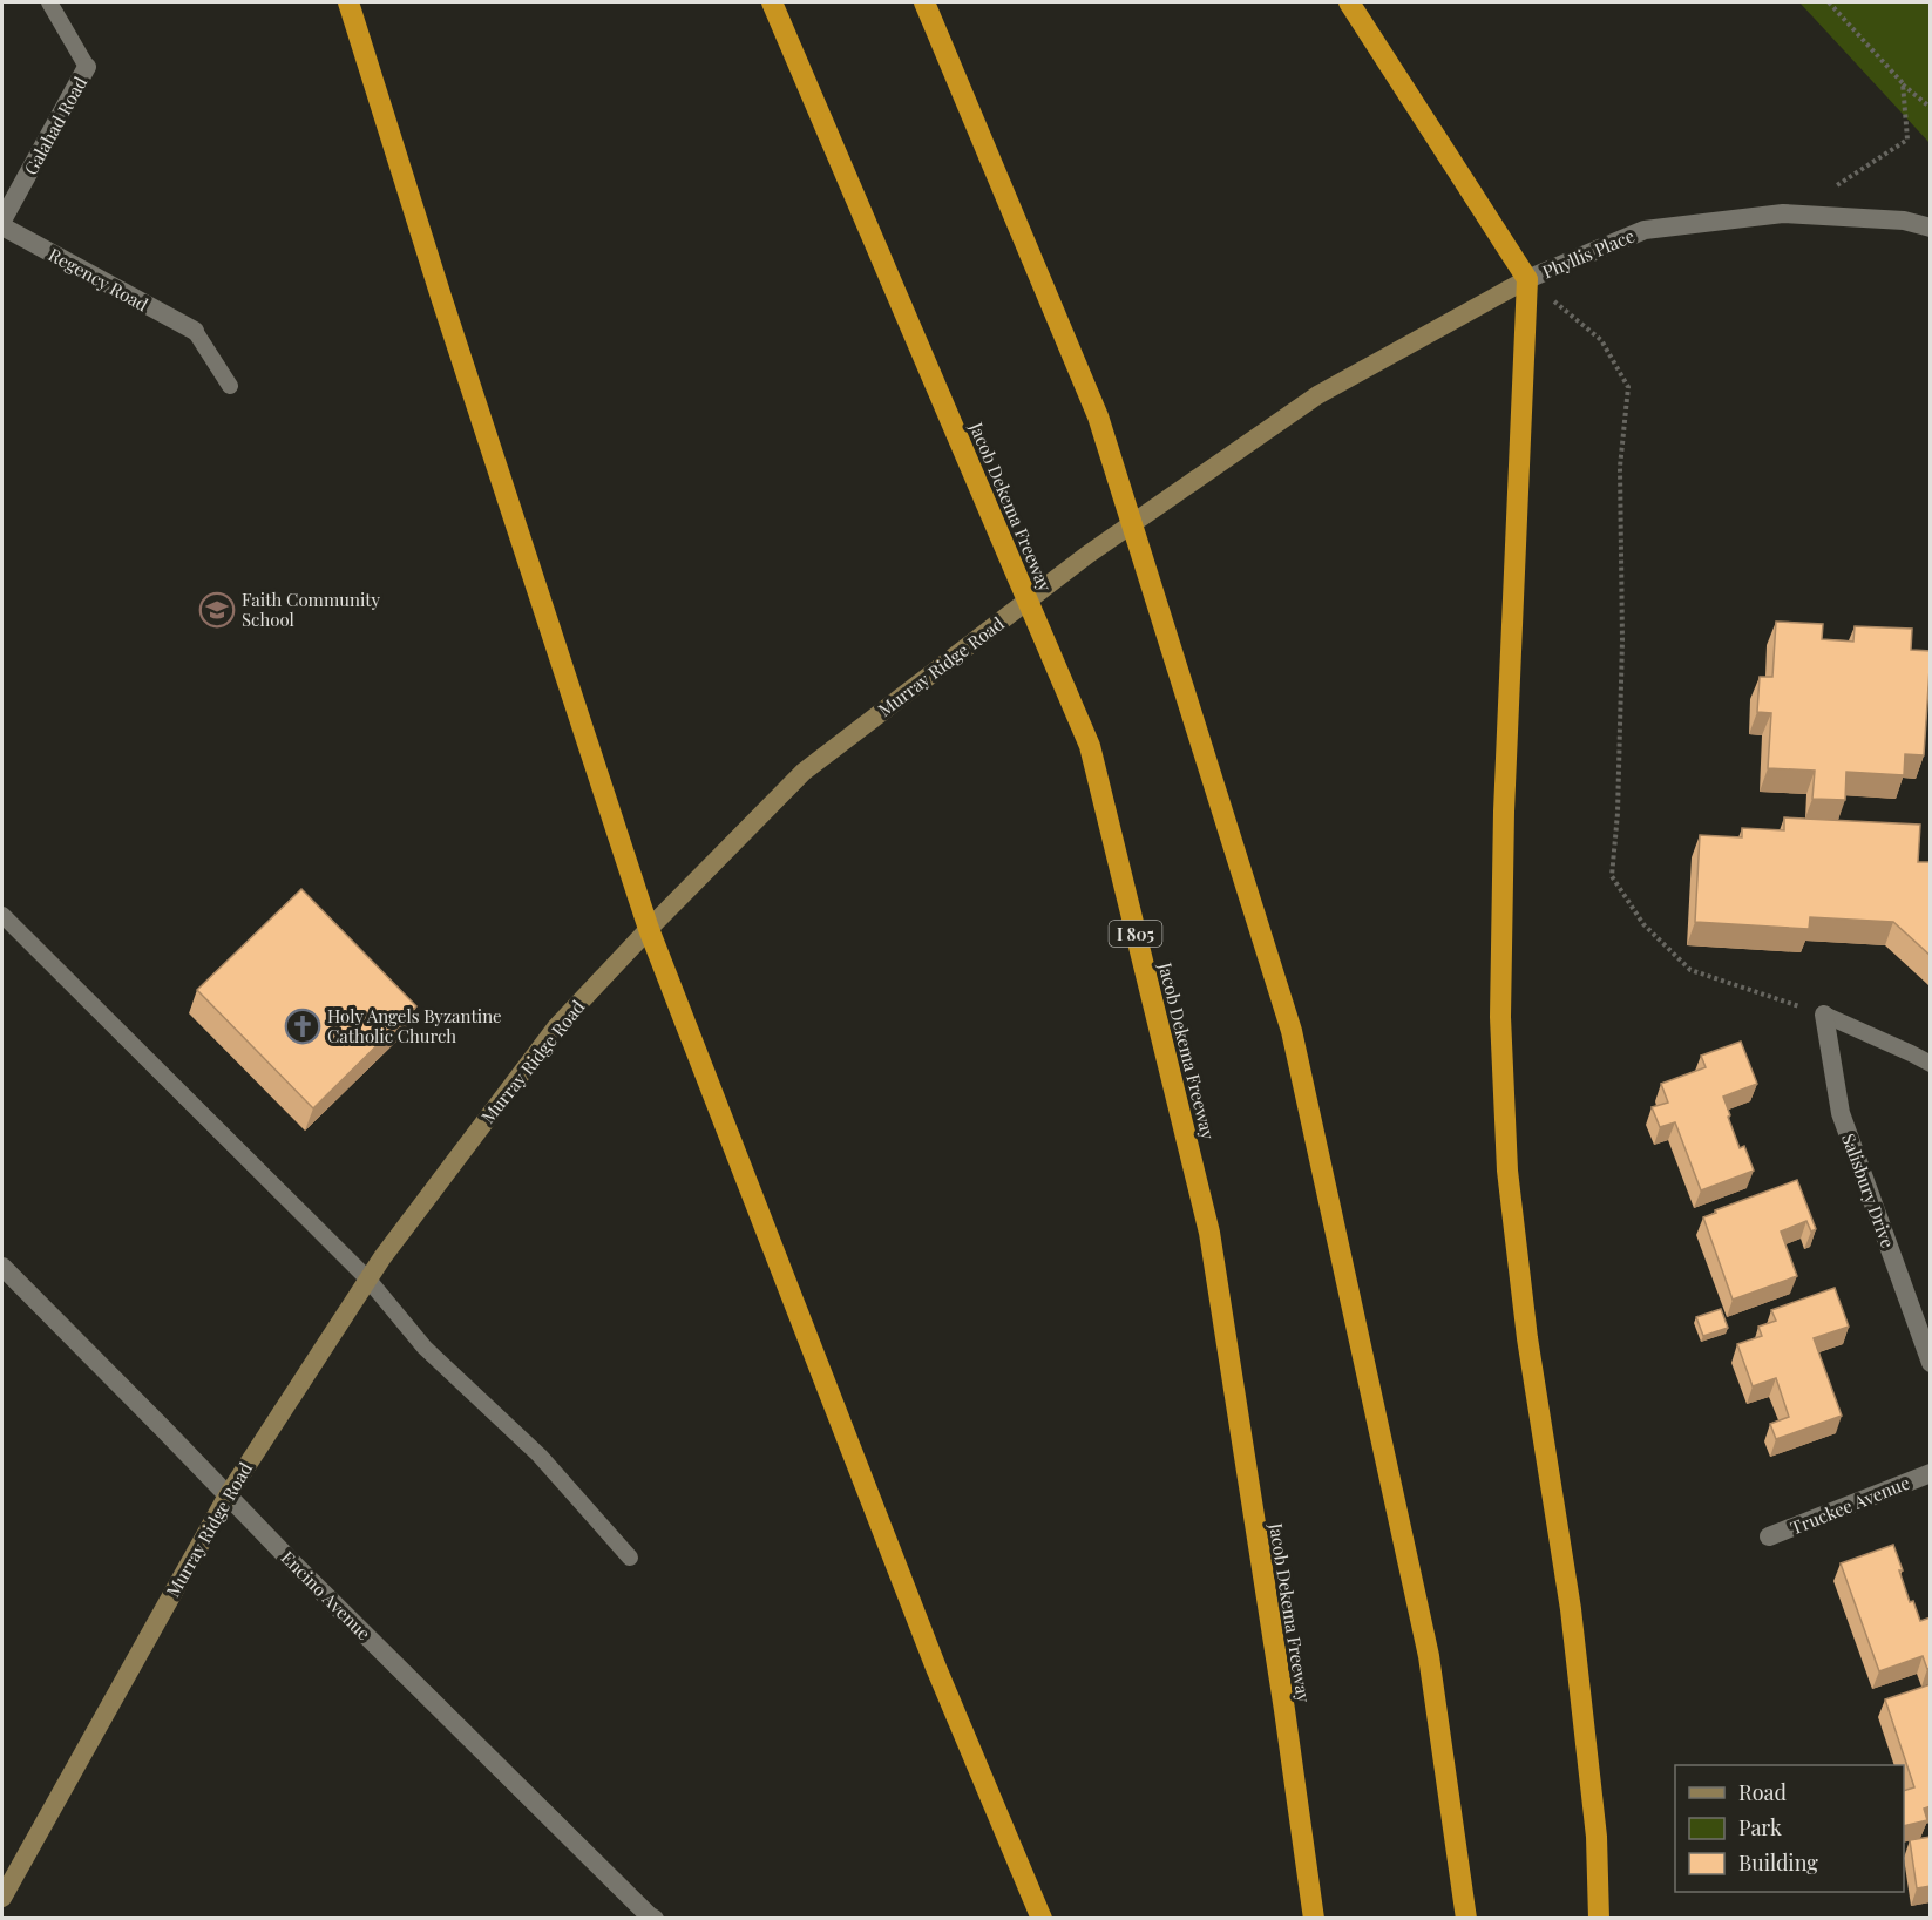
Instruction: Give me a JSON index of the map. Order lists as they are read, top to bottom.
{
  "streets": {
    "highway": ["Jacob Dekema Freeway", "I 805"],
    "main road": ["Phyllis Place", "Murray Ridge Road"],
    "street": [
      "Galahad Road",
      "Regency Road",
      "Salisbury Drive",
      "Truckee Avenue",
      "Encino Avenue"
    ]
  },
  "crossings": [
    ["Phyllis Place", "Murray Ridge Road"],
    ["Murray Ridge Road", "Encino Avenue"]
  ],
  "places": {
    "school or university": ["Faith Community School"],
    "church": ["Holy Angels Byzantine Catholic Church"]
  },
  "legend": ["Road", "Park", "Building"]
}
